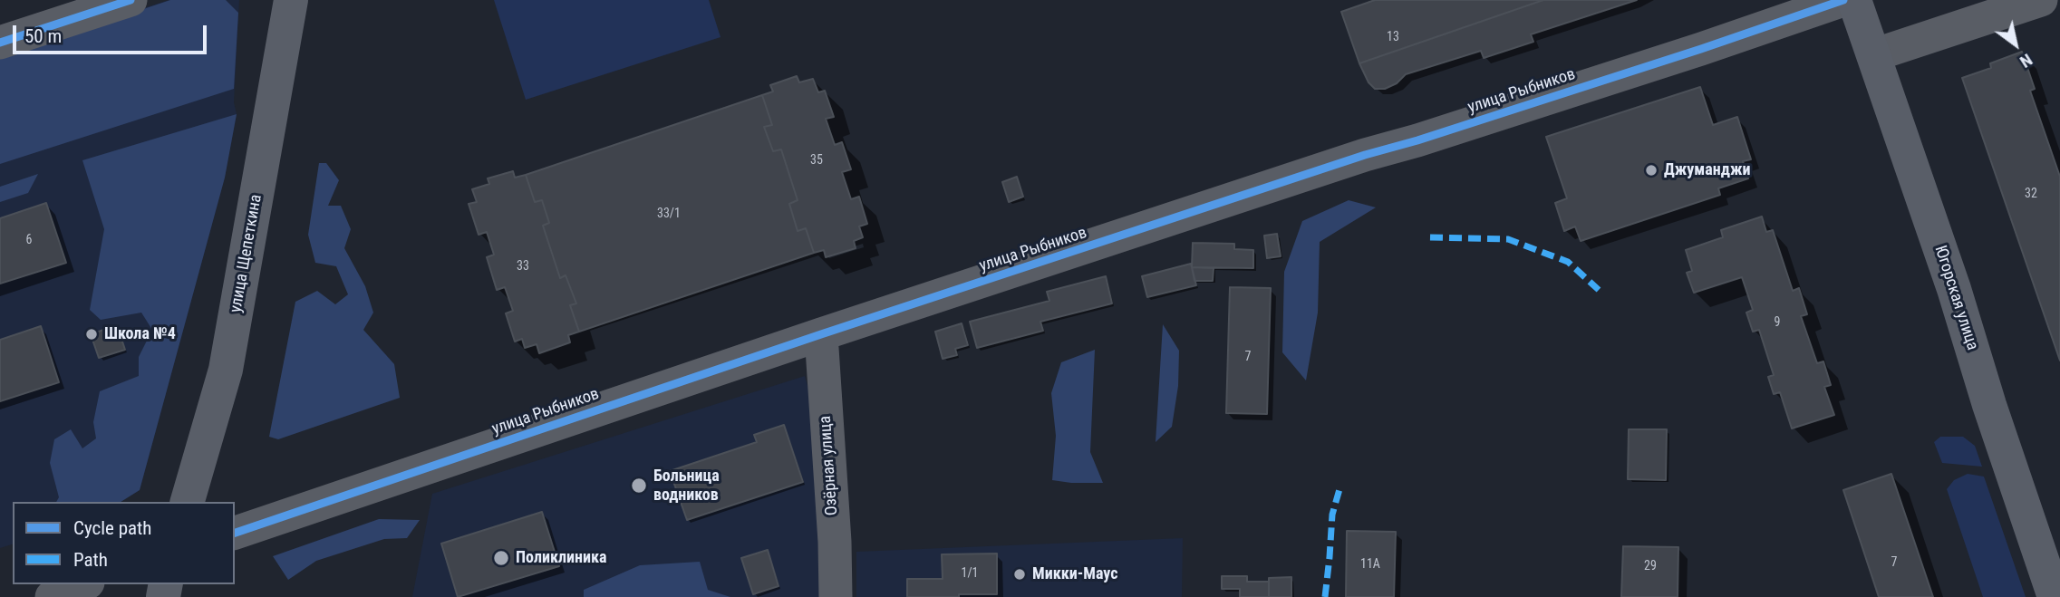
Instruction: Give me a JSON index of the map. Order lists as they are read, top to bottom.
{
  "streets": {
    "main road": ["улица Щепеткина", "Югорская улица"],
    "street": ["улица Рыбников", "Озёрная улица"]
  },
  "crossings": [
    ["улица Рыбников", "Озёрная улица"]
  ],
  "places": [
    "Джуманджи",
    "Школа №4",
    "Больница водников",
    "Поликлиника",
    "Микки-Маус"
  ],
  "house_numbers": [
    "13",
    "35",
    "32",
    "33/1",
    "6",
    "33",
    "9",
    "7",
    "7",
    "11А",
    "29",
    "1/1"
  ],
  "legend": ["Cycle path", "Path"],
  "scale_bar": "50 m",
  "north": "bottom right"
}
